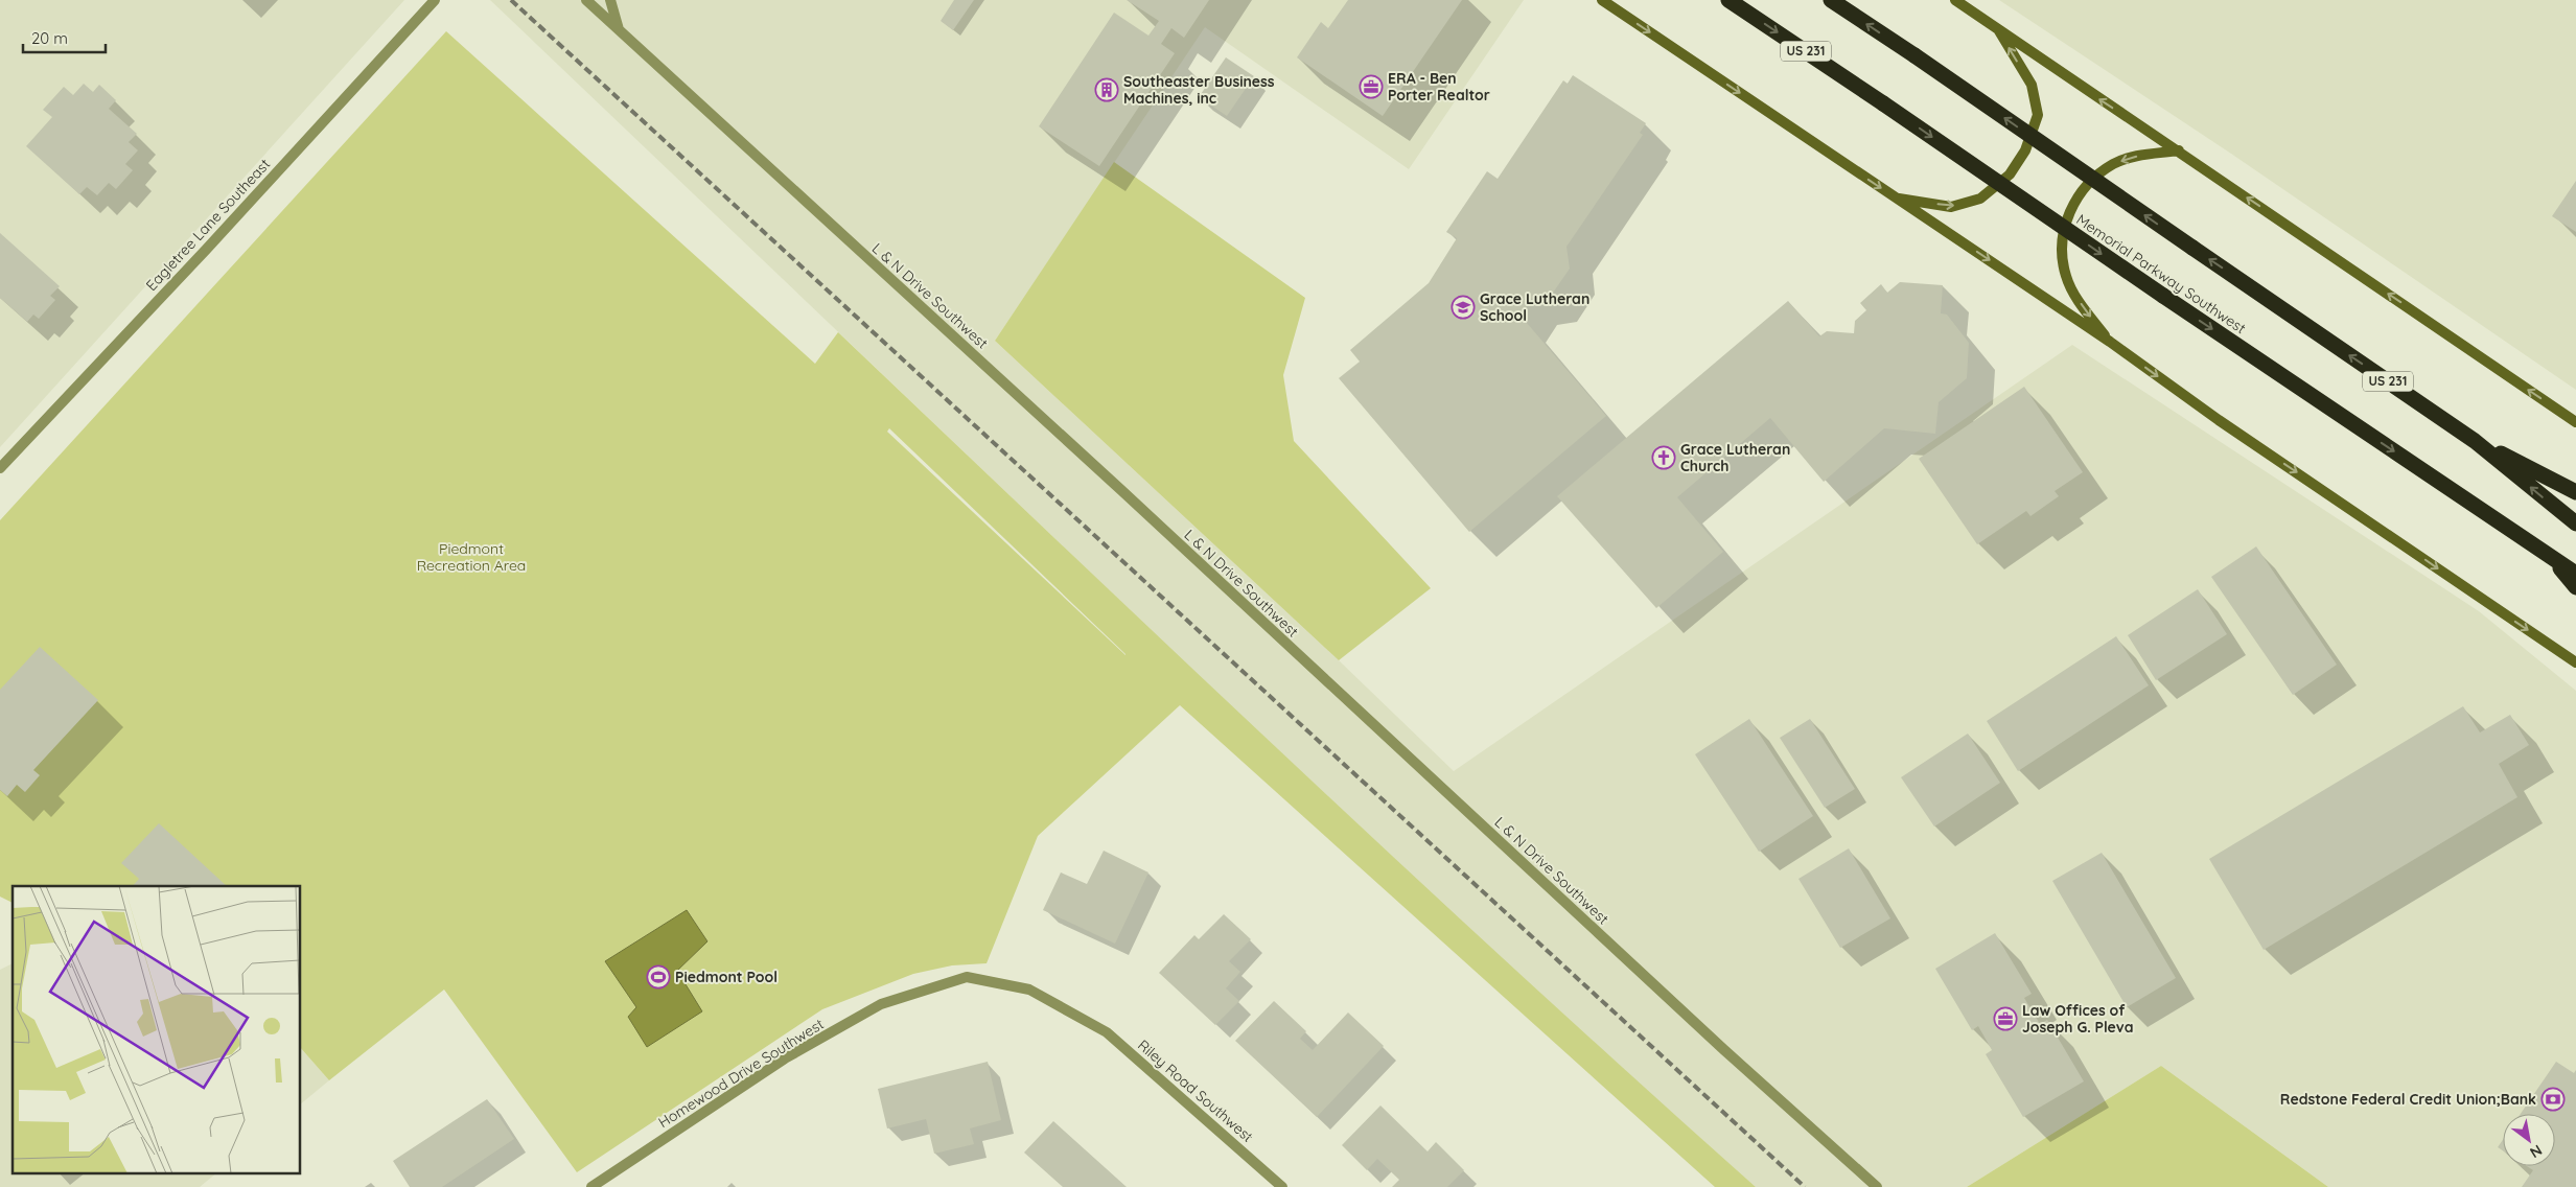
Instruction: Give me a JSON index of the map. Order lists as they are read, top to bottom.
{
  "streets": {
    "highway": ["US 231", "Memorial Parkway Southwest"],
    "street": [
      "Eagletree Lane Southeast",
      "L & N Drive Southwest",
      "Homewood Drive Southwest",
      "Riley Road Southwest"
    ]
  },
  "crossings": [
    ["Homewood Drive Southwest", "Riley Road Southwest"]
  ],
  "parks": ["Piedmont Recreation Area"],
  "places": {
    "office": ["ERA - Ben Porter Realtor", "Law Offices of Joseph G. Pleva"],
    "building": ["Southeaster Business Machines, inc"],
    "school or university": ["Grace Lutheran School"],
    "church": ["Grace Lutheran Church"],
    "sports": ["Piedmont Pool"],
    "bank": ["Redstone Federal Credit Union;Bank"]
  },
  "scale_bar": "20 m",
  "north": "bottom right"
}
